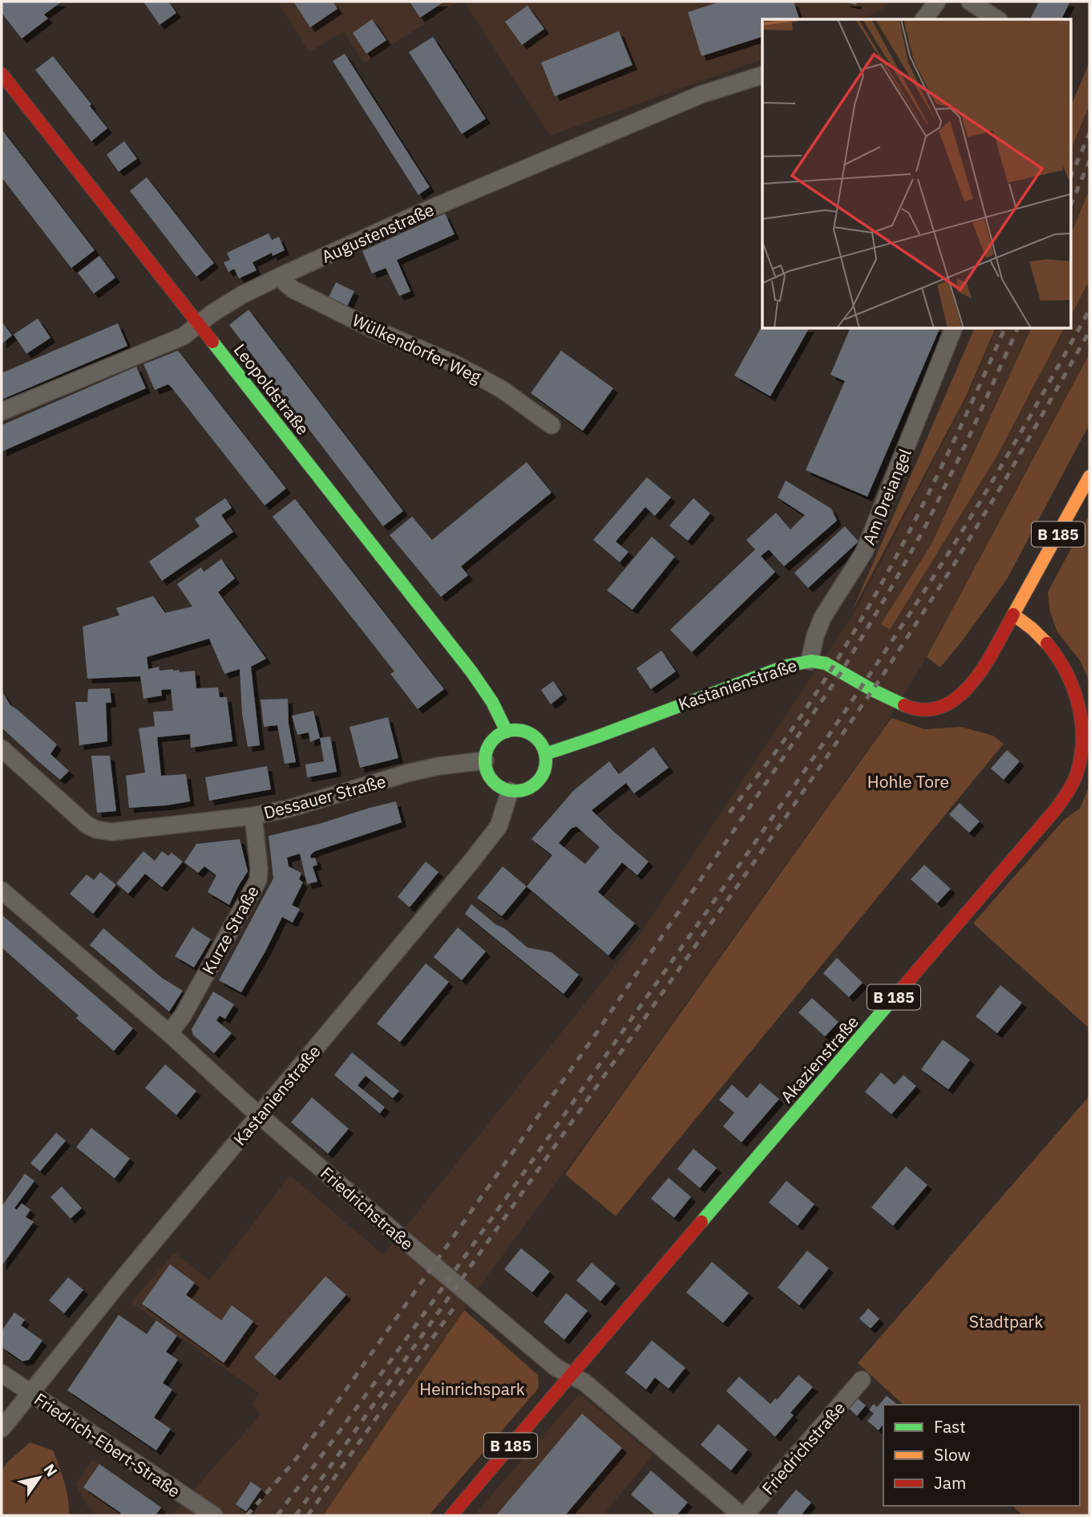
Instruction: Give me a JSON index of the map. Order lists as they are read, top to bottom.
{
  "streets": {
    "main road": [
      "Leopoldstraße",
      "B 185",
      "Kastanienstraße",
      "Akazienstraße"
    ],
    "street": [
      "Augustenstraße",
      "Wülkendorfer Weg",
      "Am Dreiangel",
      "Dessauer Straße",
      "Kurze Straße",
      "Friedrichstraße",
      "Friedrich-Ebert-Straße"
    ]
  },
  "crossings": [
    ["Augustenstraße", "Wülkendorfer Weg"],
    ["Augustenstraße", "Leopoldstraße"],
    ["Leopoldstraße", "Kastanienstraße"],
    ["Leopoldstraße", "Dessauer Straße"],
    ["Am Dreiangel", "Kastanienstraße"],
    ["B 185", "Kastanienstraße"],
    ["B 185", "Akazienstraße"],
    ["B 185", "Friedrichstraße"],
    ["Kastanienstraße", "Dessauer Straße"],
    ["Kastanienstraße", "Akazienstraße"],
    ["Kastanienstraße", "Friedrichstraße"],
    ["Kastanienstraße", "Friedrich-Ebert-Straße"],
    ["Dessauer Straße", "Kurze Straße"],
    ["Kurze Straße", "Friedrichstraße"],
    ["Akazienstraße", "Friedrichstraße"]
  ],
  "parks": ["Hohle Tore", "Stadtpark", "Heinrichspark"],
  "legend": ["Fast", "Slow", "Jam"],
  "north": "top right"
}
